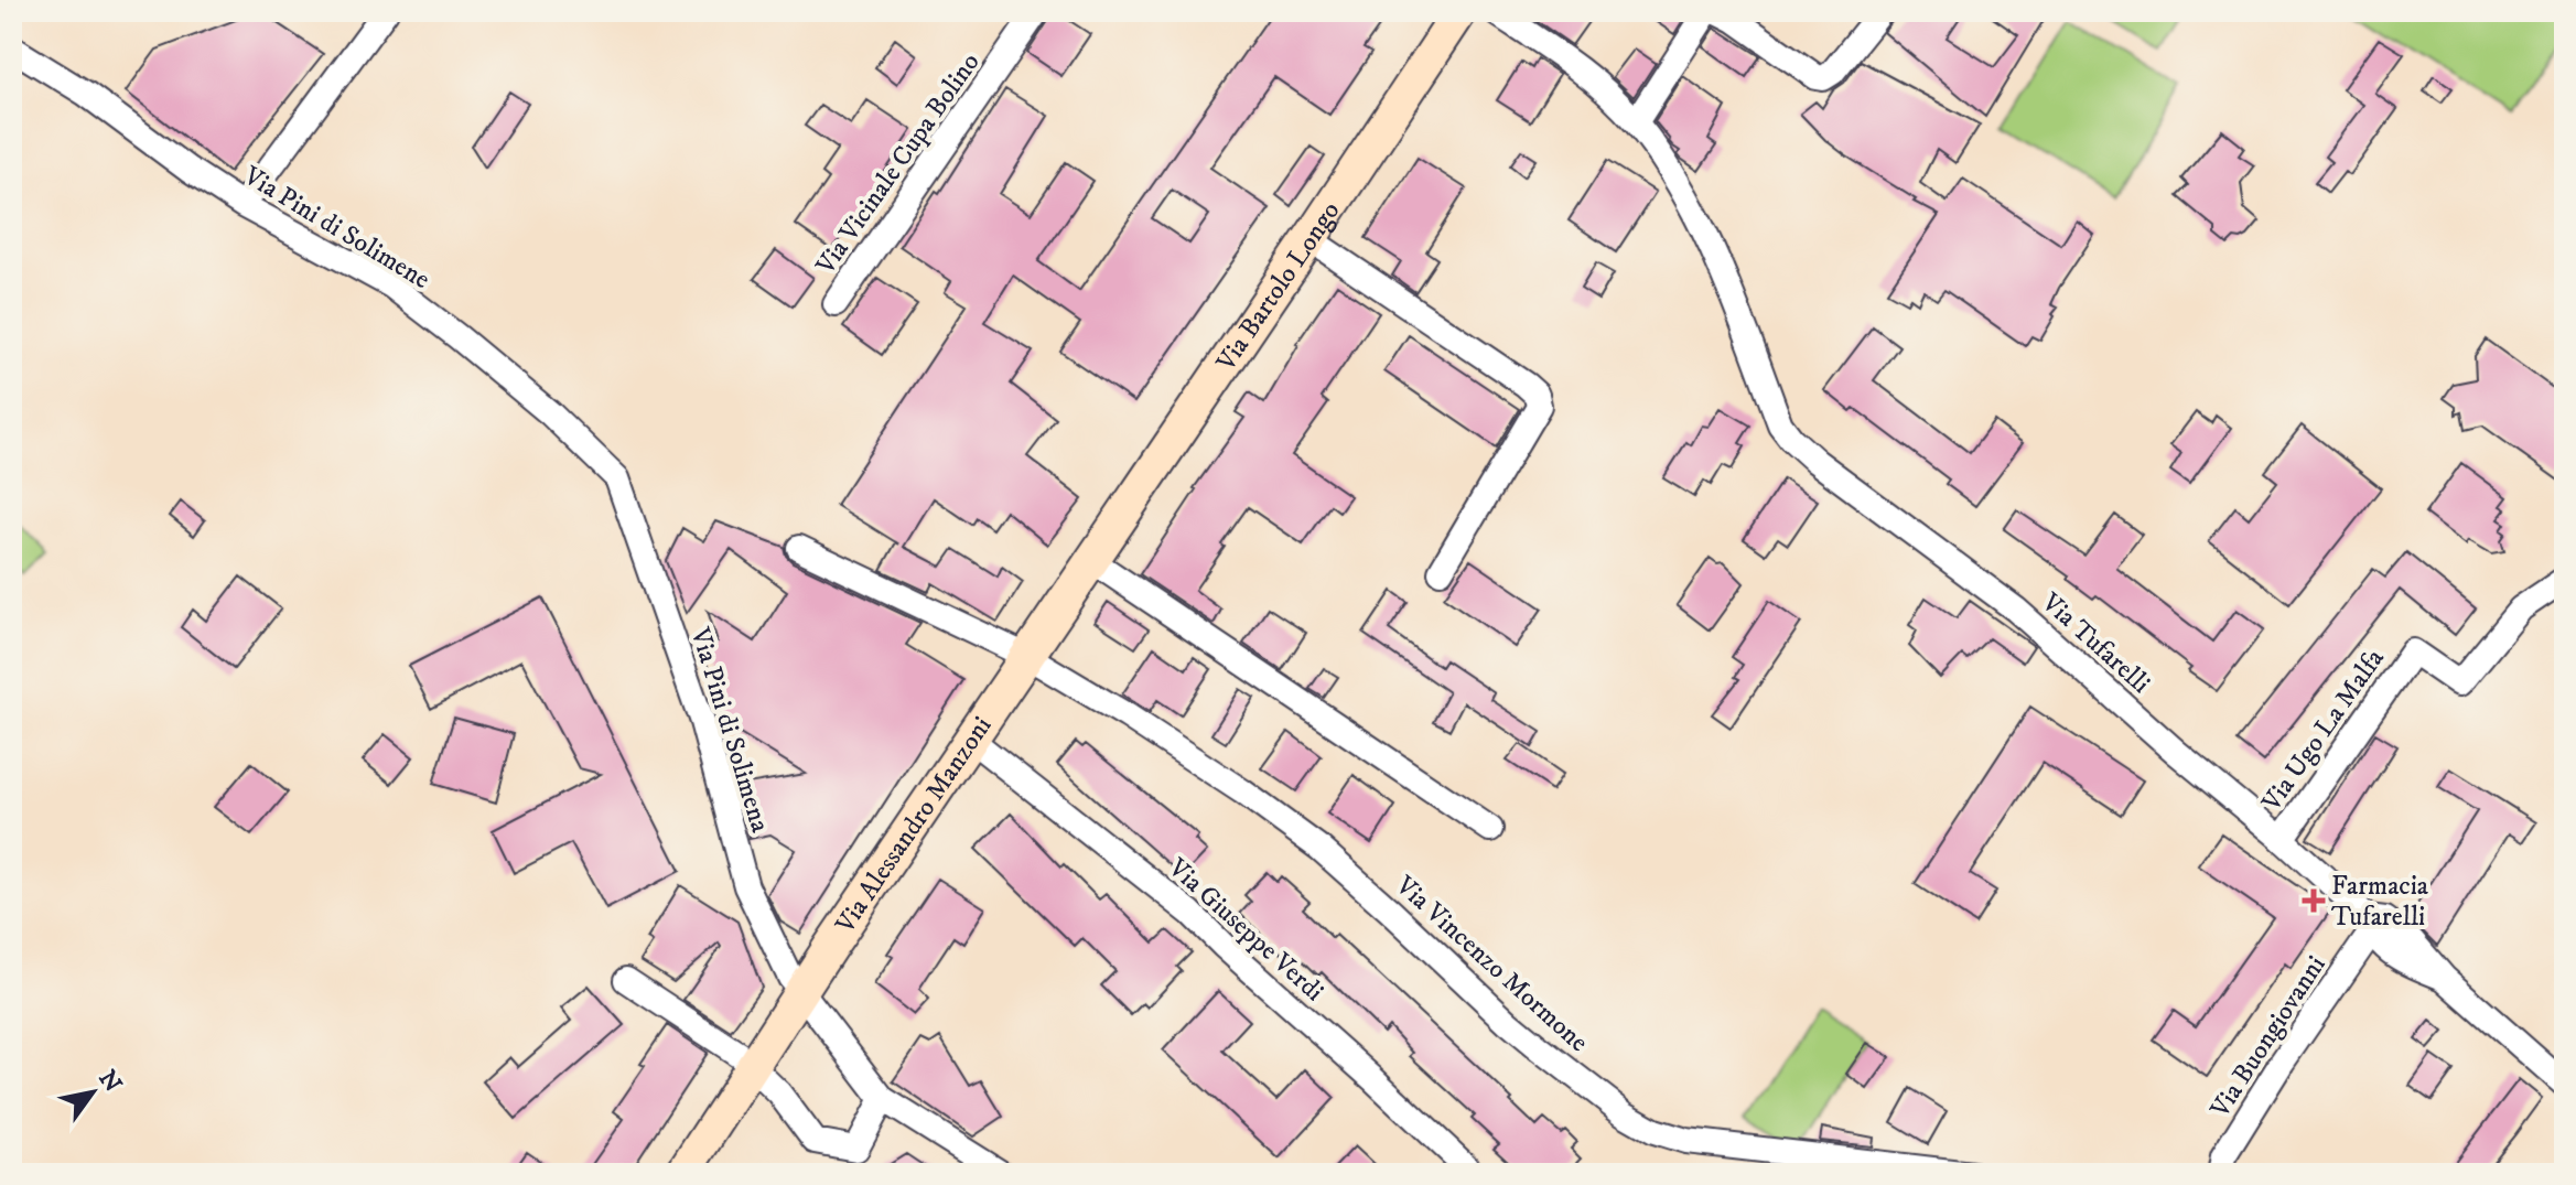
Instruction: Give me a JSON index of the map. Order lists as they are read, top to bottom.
{
  "streets": {
    "street": [
      "Via Vicinale Cupa Bolino",
      "Via Pini di Solimene",
      "Via Bartolo Longo",
      "Via Tufarelli",
      "Via Pini di Solimena",
      "Via Ugo La Malfa",
      "Via Alessandro Manzoni",
      "Via Giuseppe Verdi",
      "Via Vincenzo Mormone",
      "Via Buongiovanni"
    ]
  },
  "crossings": [
    ["Via Pini di Solimene", "Via Pini di Solimena"],
    ["Via Bartolo Longo", "Via Alessandro Manzoni"],
    ["Via Bartolo Longo", "Via Vincenzo Mormone"],
    ["Via Tufarelli", "Via Ugo La Malfa"],
    ["Via Tufarelli", "Via Buongiovanni"],
    ["Via Pini di Solimena", "Via Alessandro Manzoni"],
    ["Via Alessandro Manzoni", "Via Giuseppe Verdi"],
    ["Via Alessandro Manzoni", "Via Vincenzo Mormone"]
  ],
  "places": {
    "health": ["Farmacia Tufarelli"]
  },
  "north": "top right"
}
